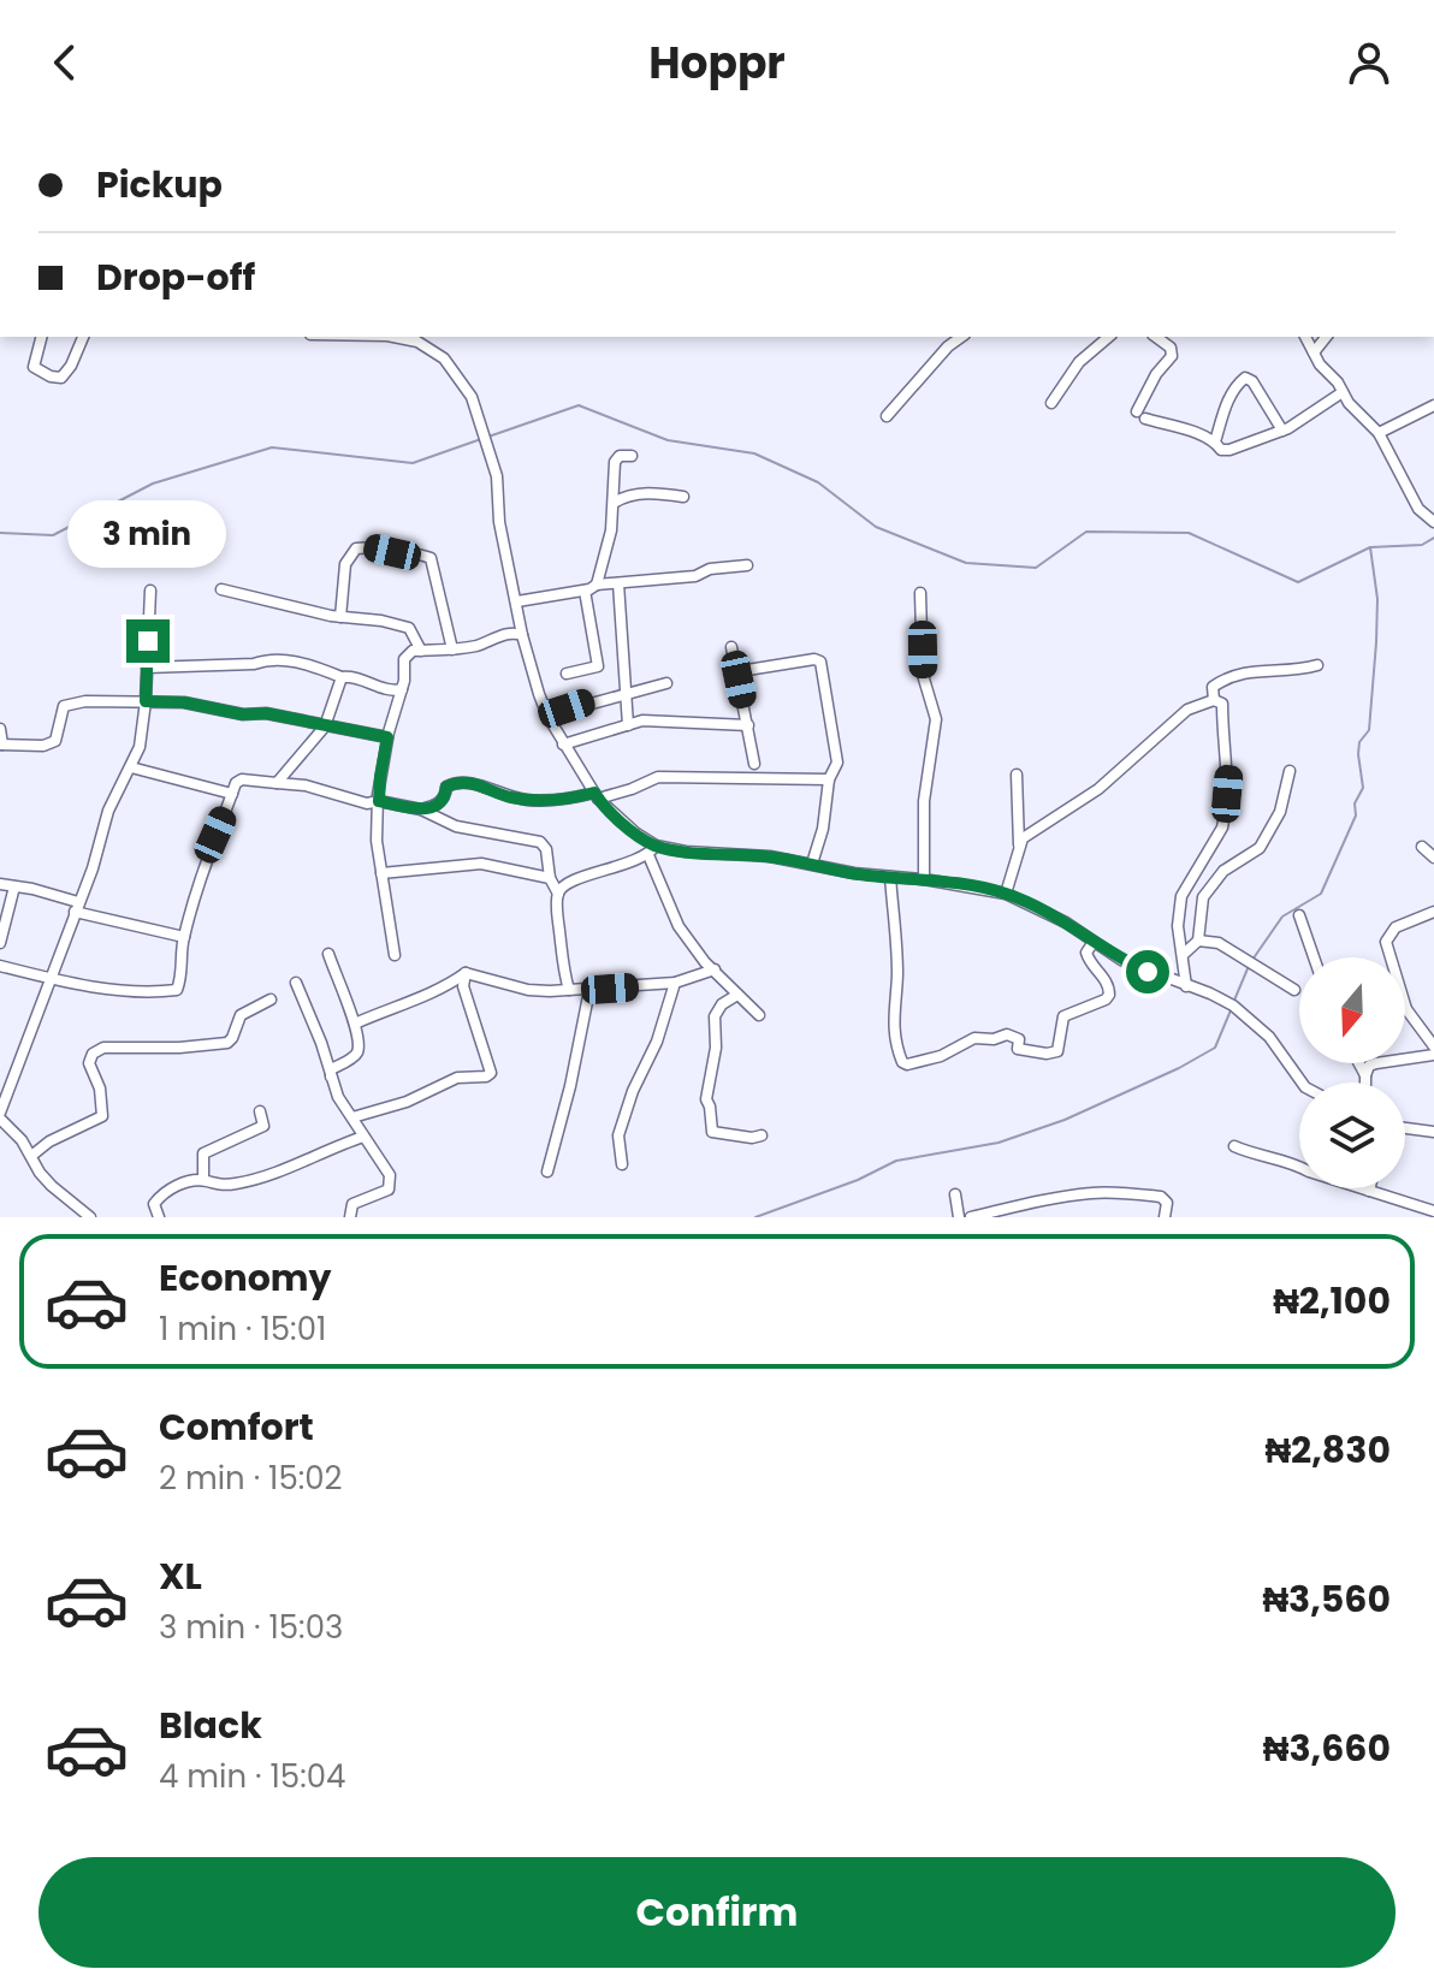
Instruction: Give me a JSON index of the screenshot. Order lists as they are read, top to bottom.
{
  "north": "bottom",
  "page": {
    "header": "Hoppr",
    "banner": ["Pickup", "Drop-off"],
    "bubble": "3 min",
    "list": [
      {
        "name": "Economy",
        "note": "1 min · 15:01",
        "value": "₦2,100"
      },
      {
        "name": "Comfort",
        "note": "2 min · 15:02",
        "value": "₦2,830"
      },
      {
        "name": "XL",
        "note": "3 min · 15:03",
        "value": "₦3,560"
      },
      {
        "name": "Black",
        "note": "4 min · 15:04",
        "value": "₦3,660"
      }
    ],
    "buttons": "Confirm"
  }
}
